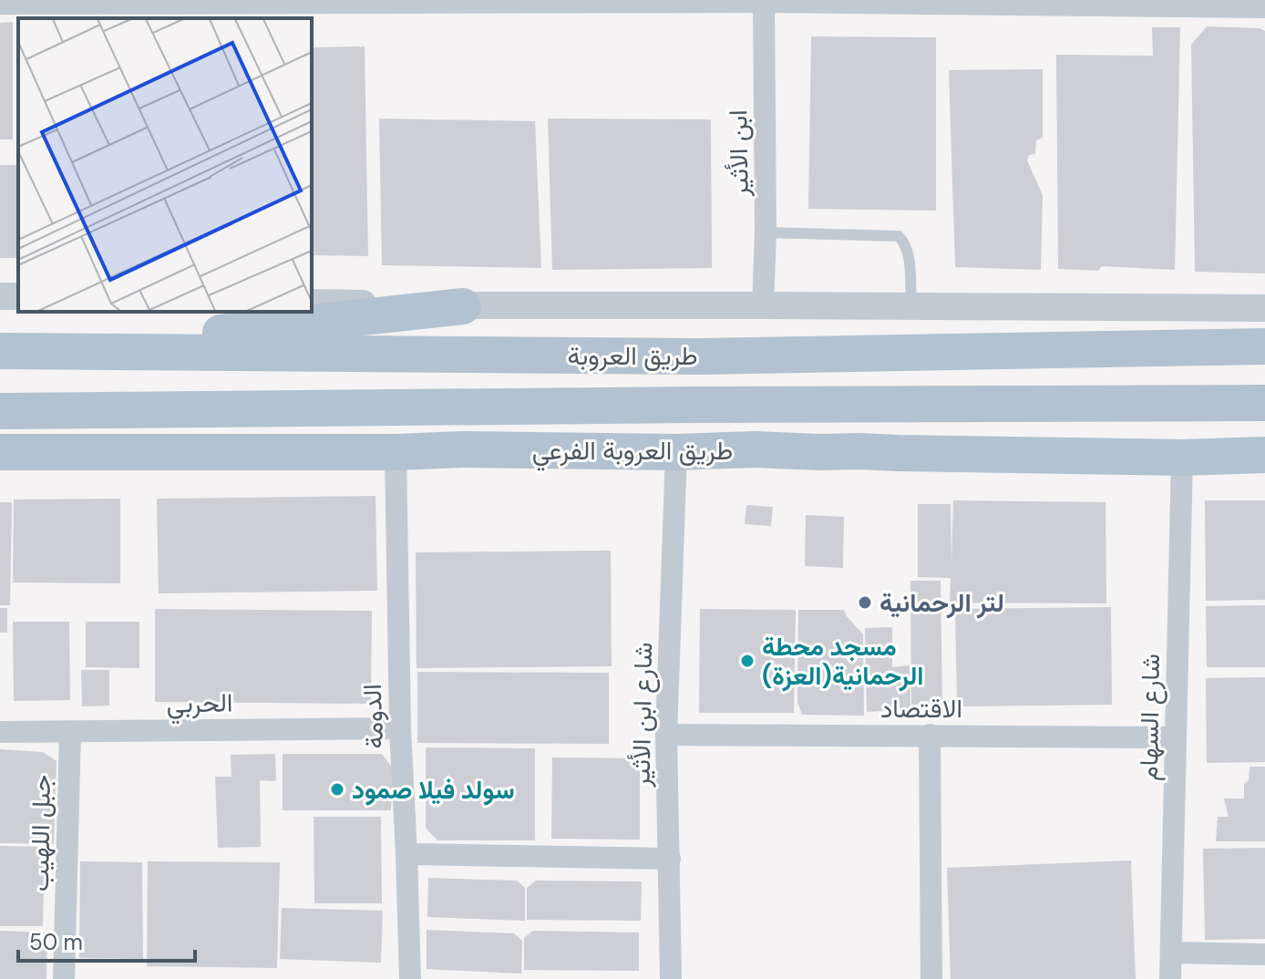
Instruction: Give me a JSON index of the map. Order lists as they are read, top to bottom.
{
  "streets": {
    "main road": ["طريق العروبة", "طريق العروبة الفرعي"],
    "street": [
      "ابن الأثير",
      "الحربي",
      "الاقتصاد",
      "شارع ابن الأثير",
      "الدومة",
      "شارع السهام",
      "جبل اللهيب"
    ]
  },
  "crossings": [
    ["طريق العروبة الفرعي", "شارع ابن الأثير"],
    ["طريق العروبة الفرعي", "الدومة"],
    ["طريق العروبة الفرعي", "شارع السهام"],
    ["الحربي", "الدومة"],
    ["الحربي", "جبل اللهيب"],
    ["الاقتصاد", "شارع ابن الأثير"],
    ["الاقتصاد", "شارع السهام"]
  ],
  "places": ["لتر الرحمانية", "مسجد محطة الرحمانية(العزة)", "سولد فيلا صمود"],
  "scale_bar": "50 m"
}
